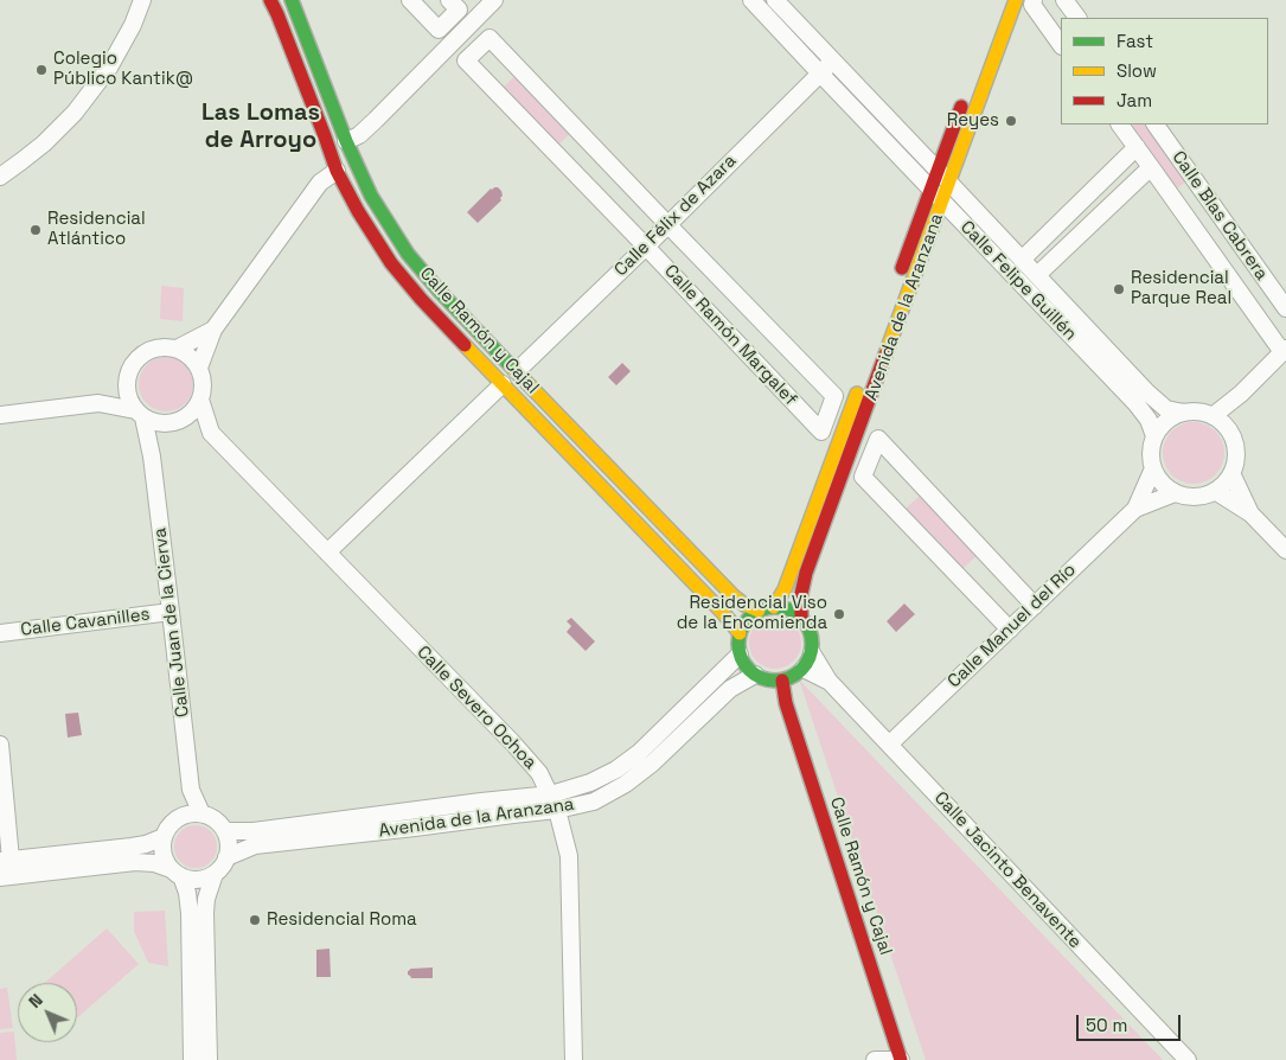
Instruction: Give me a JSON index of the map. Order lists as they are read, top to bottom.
{
  "streets": {
    "street": [
      "Calle Félix de Azara",
      "Calle Blas Cabrera",
      "Calle Felipe Guillén",
      "Avenida de la Aranzana",
      "Calle Ramón y Cajal",
      "Calle Ramón Margalef",
      "Calle Cavanilles",
      "Calle Juan de la Cierva",
      "Calle Manuel del Río",
      "Calle Severo Ochoa",
      "Calle Jacinto Benavente"
    ]
  },
  "crossings": [
    ["Calle Félix de Azara", "Calle Felipe Guillén"],
    ["Calle Félix de Azara", "Calle Ramón y Cajal"],
    ["Calle Félix de Azara", "Calle Ramón Margalef"],
    ["Calle Felipe Guillén", "Avenida de la Aranzana"],
    ["Calle Felipe Guillén", "Calle Manuel del Río"],
    ["Avenida de la Aranzana", "Calle Ramón y Cajal"],
    ["Avenida de la Aranzana", "Calle Juan de la Cierva"],
    ["Avenida de la Aranzana", "Calle Severo Ochoa"],
    ["Avenida de la Aranzana", "Calle Jacinto Benavente"],
    ["Calle Ramón y Cajal", "Calle Jacinto Benavente"],
    ["Calle Cavanilles", "Calle Juan de la Cierva"],
    ["Calle Juan de la Cierva", "Calle Severo Ochoa"],
    ["Calle Manuel del Río", "Calle Jacinto Benavente"]
  ],
  "districts": ["Las Lomas de Arroyo"],
  "places": [
    "Colegio Público Kantik@",
    "Reyes",
    "Residencial Atlántico",
    "Residencial Parque Real",
    "Residencial Viso de la Encomienda",
    "Residencial Roma"
  ],
  "legend": ["Fast", "Slow", "Jam"],
  "scale_bar": "50 m",
  "north": "top left"
}
